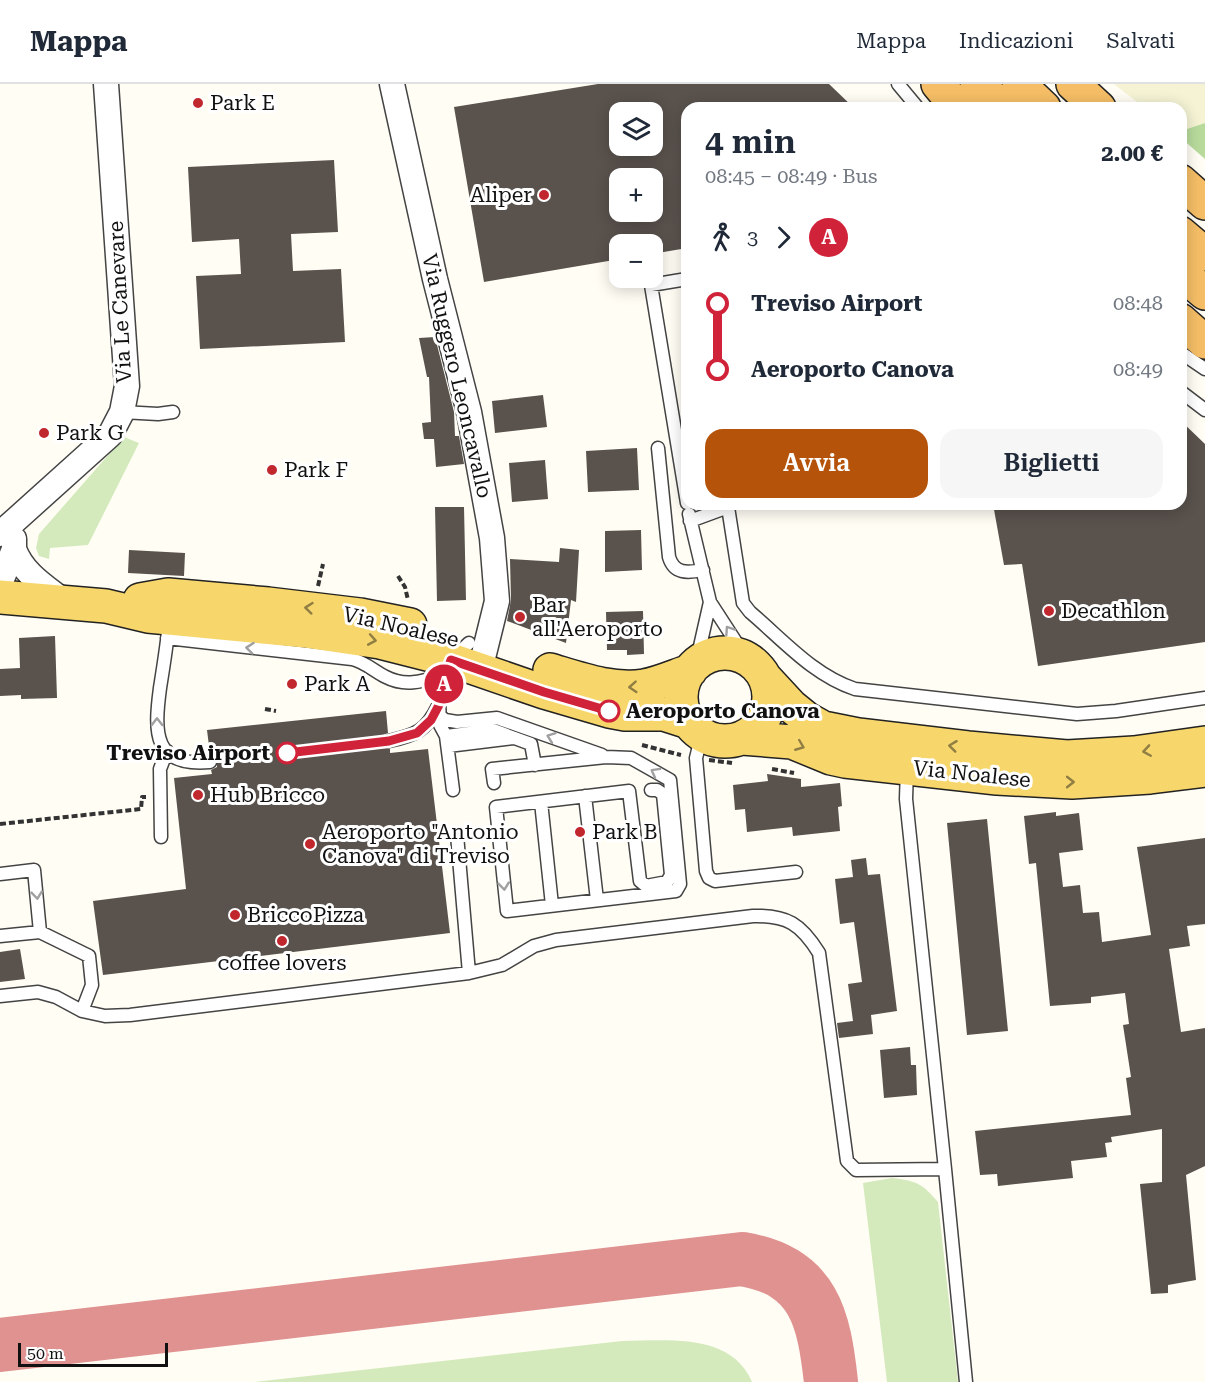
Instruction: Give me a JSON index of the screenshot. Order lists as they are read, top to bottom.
{
  "streets": {
    "main road": ["Via Noalese"],
    "street": ["Via Le Canevare", "Via Ruggero Leoncavallo"]
  },
  "crossings": [
    ["Via Ruggero Leoncavallo", "Via Noalese"]
  ],
  "places": [
    "Park E",
    "Aliper",
    "Park G",
    "Park F",
    "Decathlon",
    "Bar all'Aeroporto",
    "Park A",
    "Aeroporto Canova",
    "Treviso Airport",
    "Hub Bricco",
    "Park B",
    "Aeroporto \"Antonio Canova\" di Treviso",
    "BriccoPizza",
    "coffee lovers"
  ],
  "lines": ["bus line A"],
  "scale_bar": "50 m",
  "page": {
    "header": "Mappa",
    "nav": ["Mappa", "Indicazioni", "Salvati"],
    "on_map": "A",
    "map_buttons": ["+", "−"],
    "heading": ["4 min", "08:45 – 08:49 · Bus", "2.00 €"],
    "legs": ["3", "A"],
    "list": [
      {
        "name": "Treviso Airport",
        "value": "08:48"
      },
      {
        "name": "Aeroporto Canova",
        "value": "08:49"
      }
    ],
    "buttons": ["Avvia", "Biglietti"],
    "scale": "50 m"
  }
}
